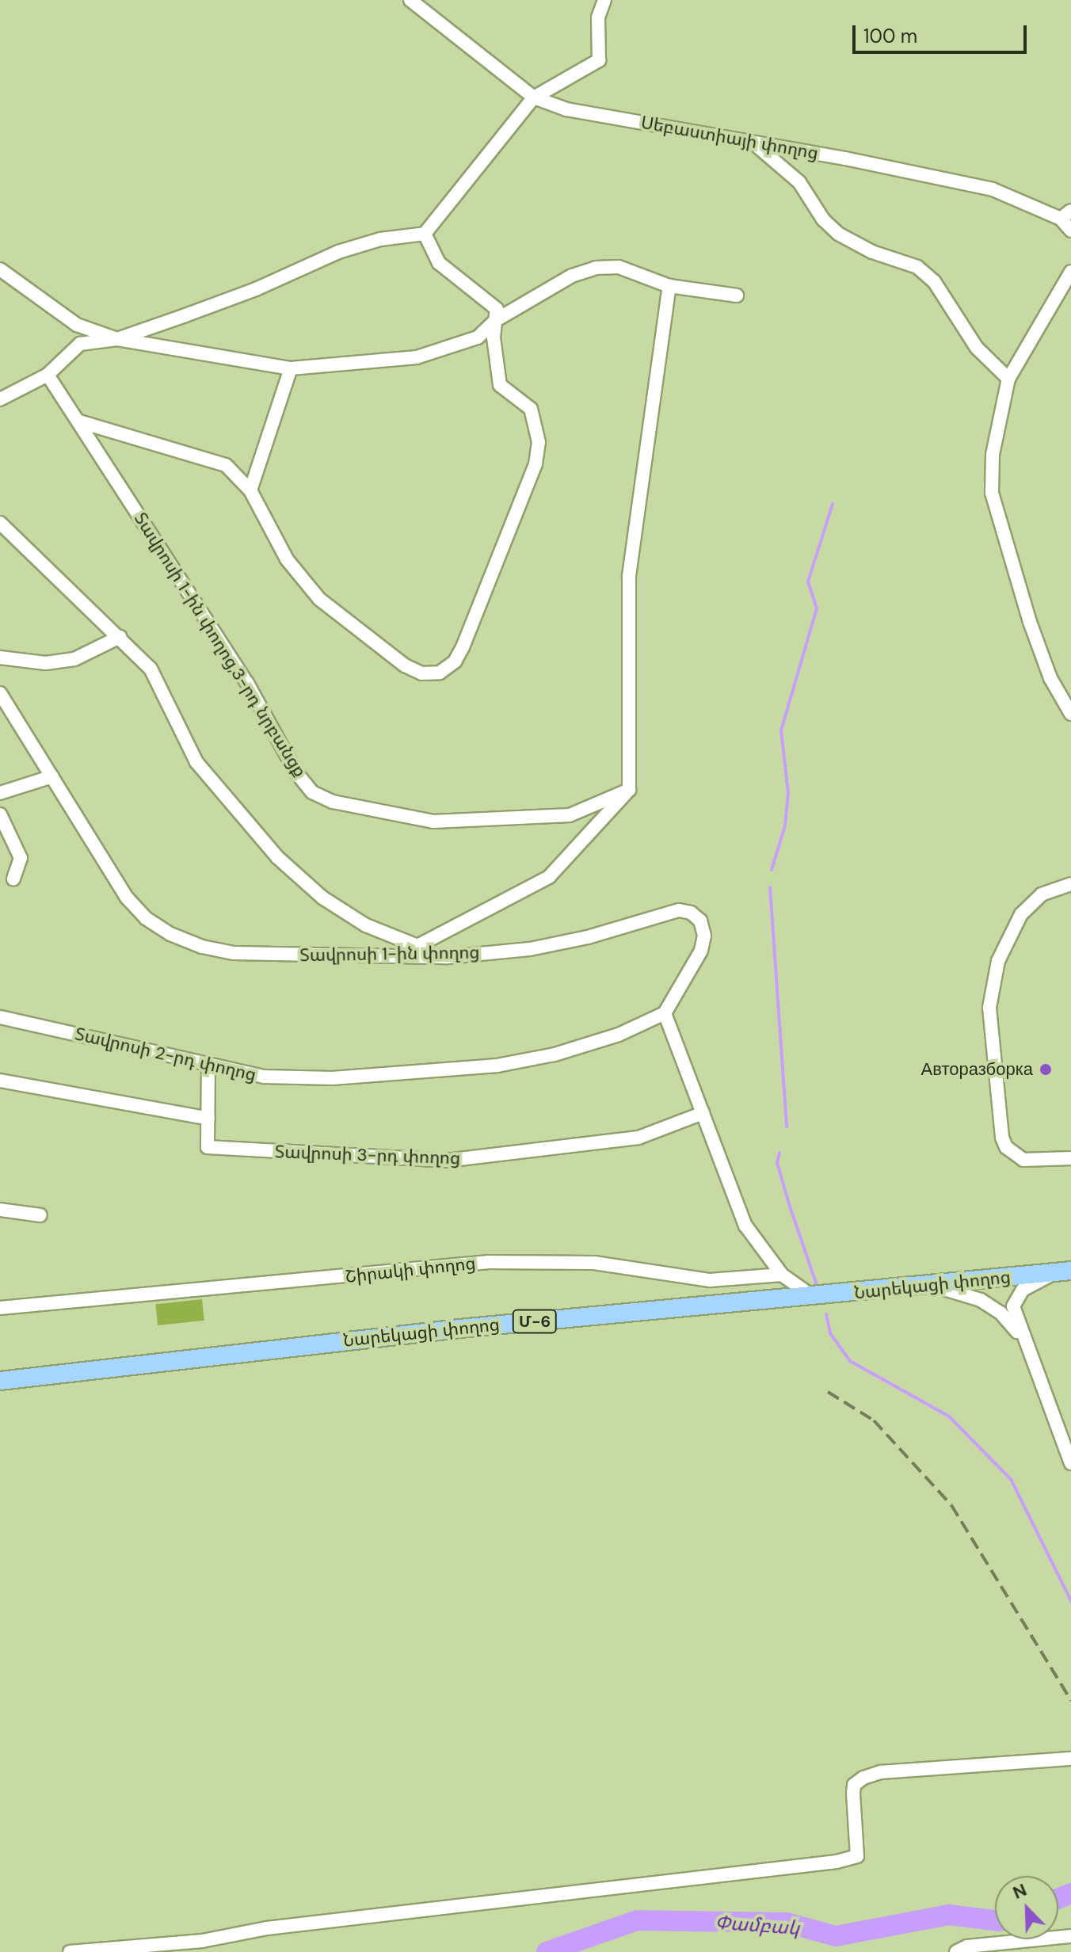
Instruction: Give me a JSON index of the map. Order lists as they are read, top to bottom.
{
  "streets": {
    "highway": ["Նարեկացի փողոց", "Մ-6"],
    "street": [
      "Սեբաստիայի փողոց",
      "Տավրոսի 1-ին փողոց,3-րդ նրբանցք",
      "Տավրոսի 1-ին փողոց",
      "Տավրոսի 2-րդ փողոց",
      "Տավրոսի 3-րդ փողոց",
      "Շիրակի փողոց"
    ]
  },
  "crossings": [
    ["Տավրոսի 1-ին փողոց", "Տավրոսի 2-րդ փողոց"],
    ["Տավրոսի 2-րդ փողոց", "Տավրոսի 3-րդ փողոց"]
  ],
  "water": ["Փամբակ"],
  "places": ["Авторазборка"],
  "scale_bar": "100 m",
  "north": "top left"
}
